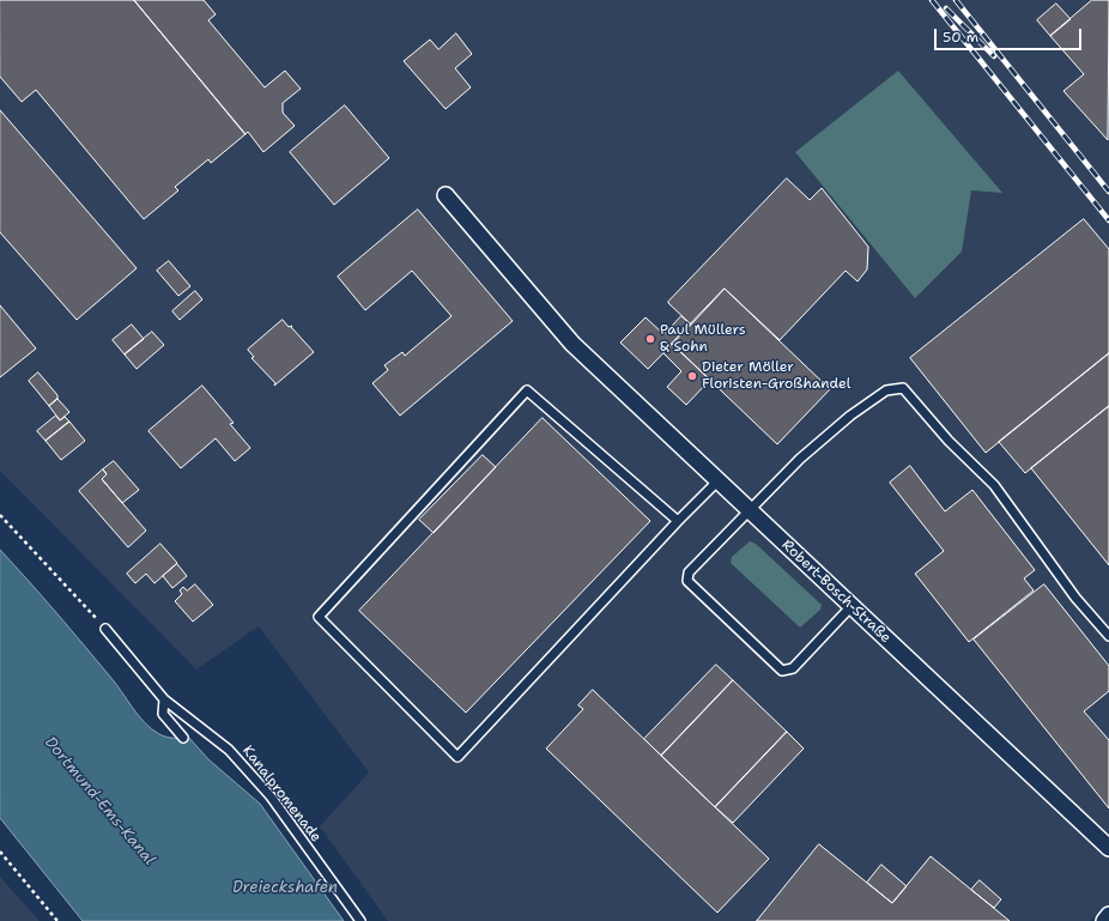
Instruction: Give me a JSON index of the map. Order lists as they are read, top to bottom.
{
  "streets": {
    "street": ["Robert-Bosch-Straße"],
    "lane": ["Kanalpromenade"]
  },
  "water": ["Dortmund-Ems-Kanal", "Dreieckshafen"],
  "places": ["Paul Müllers & Sohn", "Dieter Möller Floristen-Großhandel"],
  "scale_bar": "50 m"
}
